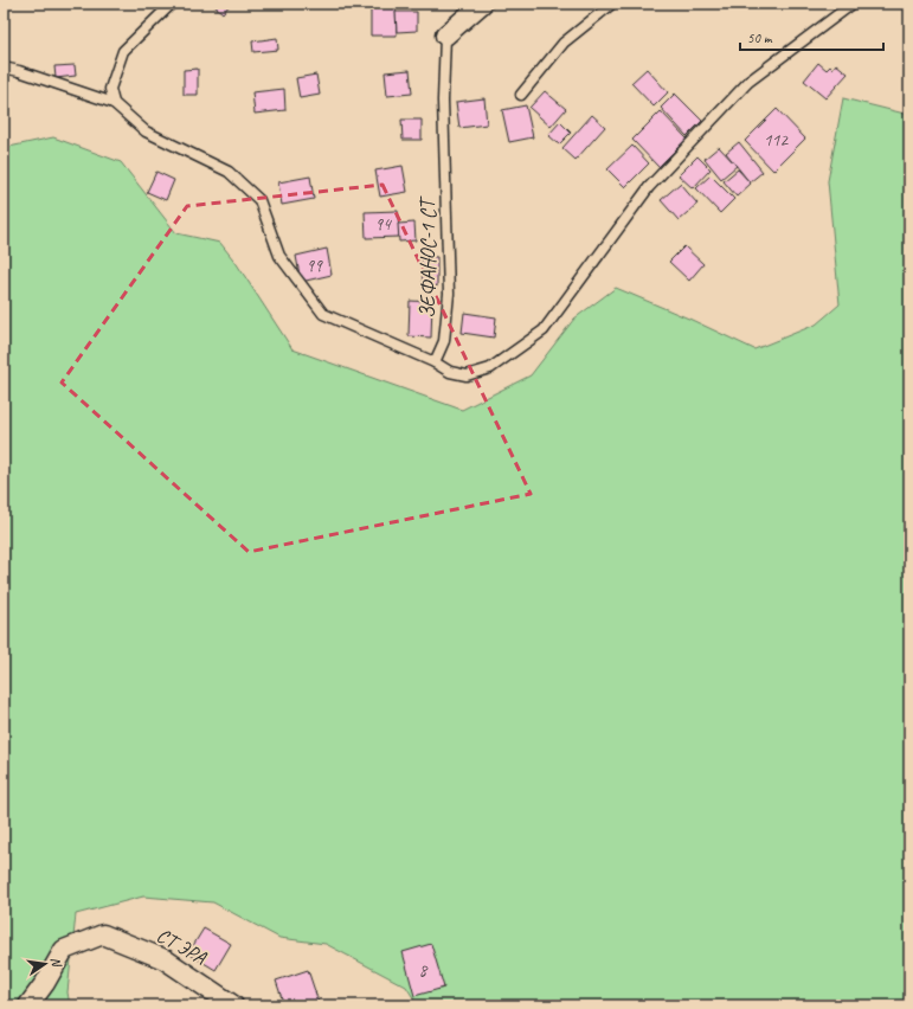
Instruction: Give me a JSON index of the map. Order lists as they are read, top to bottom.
{
  "streets": {
    "street": ["СТ ЭРА"],
    "lane": ["ЗЕФАНОС-1 СТ"]
  },
  "house_numbers": [
    "112",
    "94",
    "99",
    "8"
  ],
  "scale_bar": "50 m",
  "north": "right"
}
